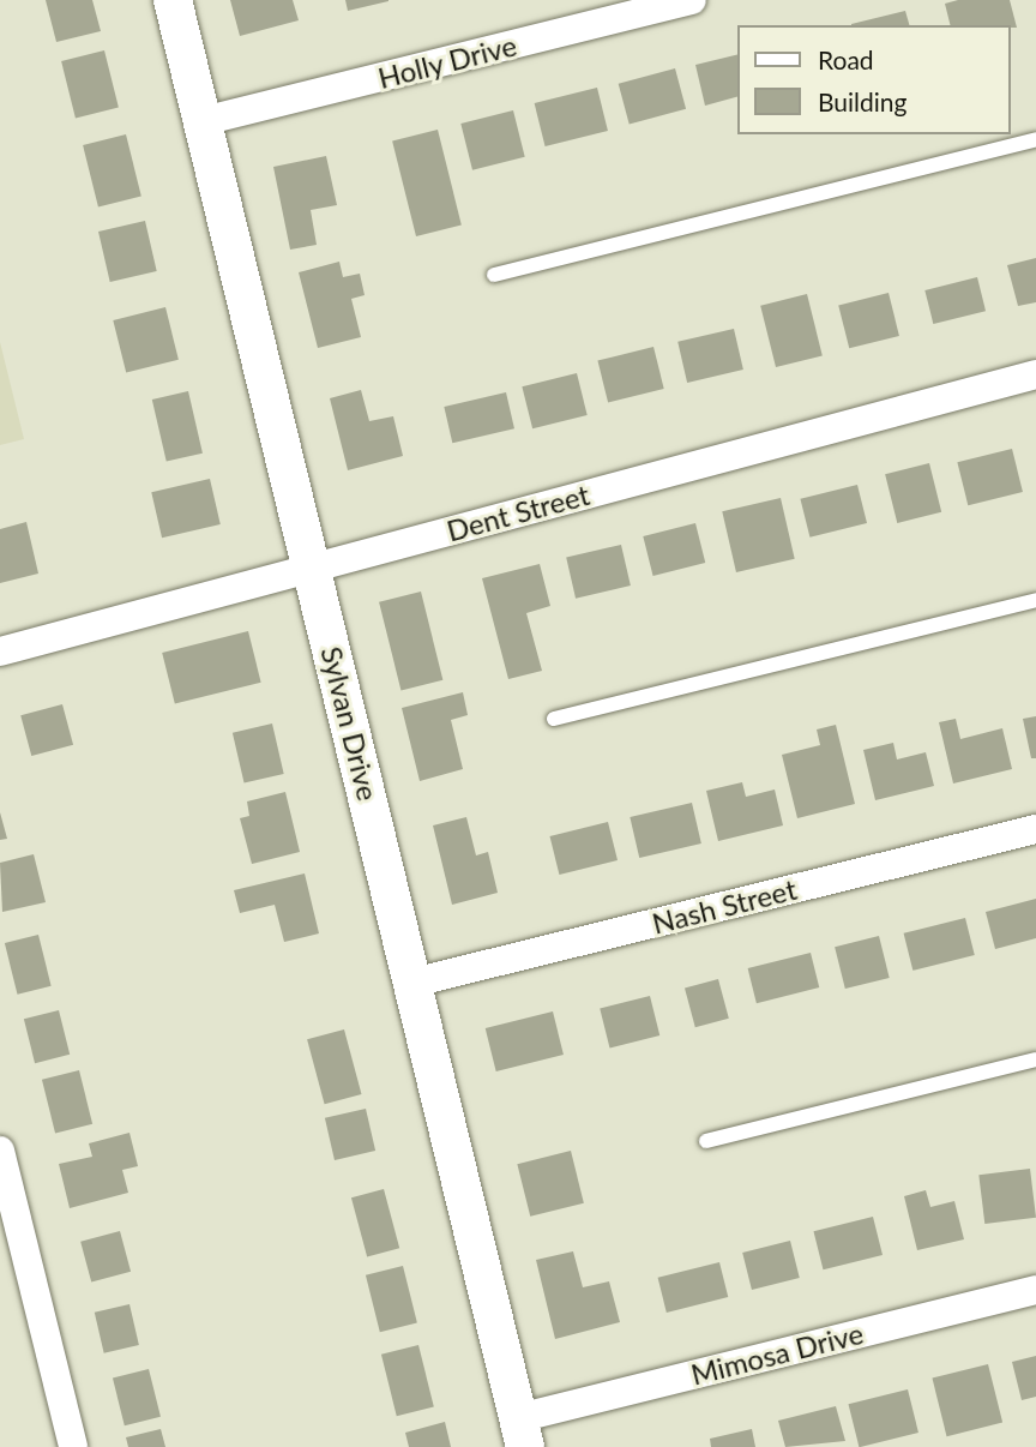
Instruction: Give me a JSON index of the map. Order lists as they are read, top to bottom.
{
  "streets": {
    "street": [
      "Holly Drive",
      "Dent Street",
      "Sylvan Drive",
      "Nash Street",
      "Mimosa Drive"
    ]
  },
  "crossings": [
    ["Holly Drive", "Sylvan Drive"],
    ["Dent Street", "Sylvan Drive"],
    ["Sylvan Drive", "Nash Street"],
    ["Sylvan Drive", "Mimosa Drive"]
  ],
  "legend": ["Road", "Building"]
}
